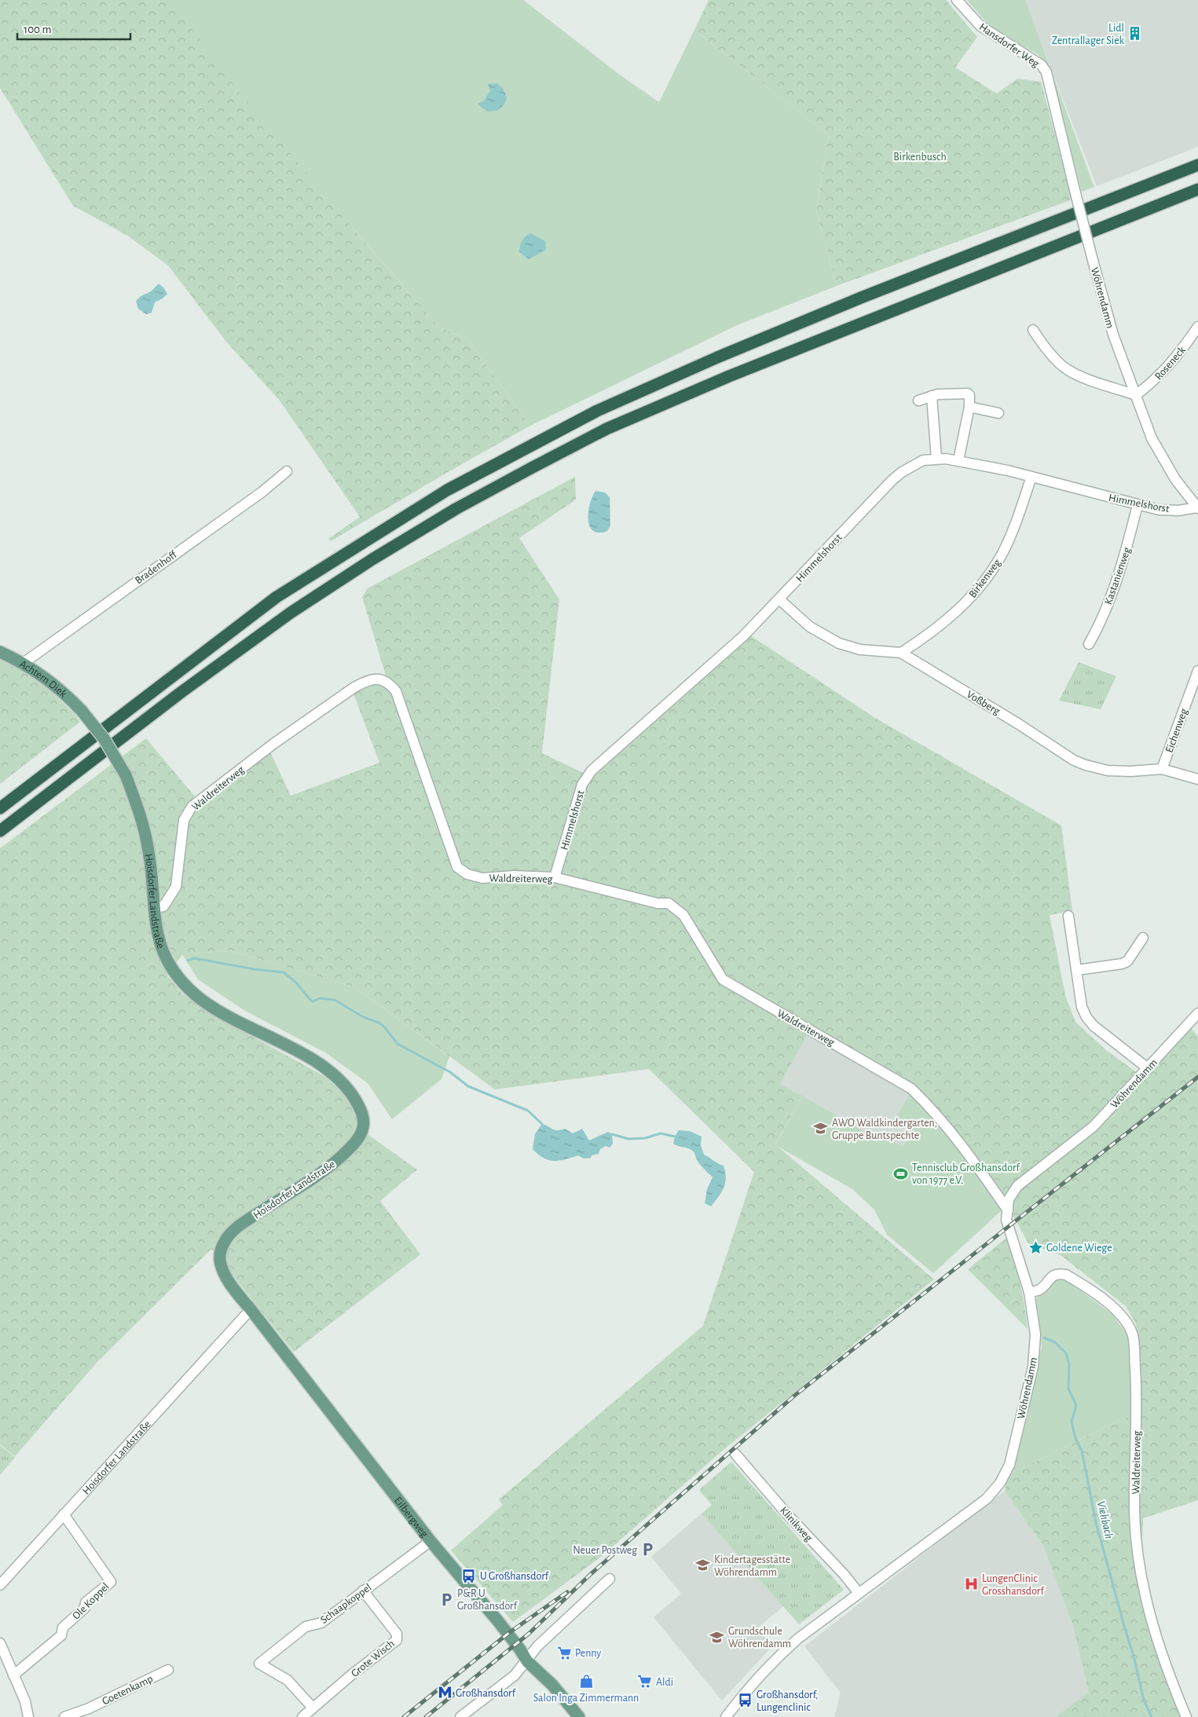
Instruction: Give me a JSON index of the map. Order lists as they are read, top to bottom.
{
  "streets": {
    "main road": ["Achtern Diek", "Hoisdorfer Landstraße", "Eilbergweg"],
    "street": [
      "Hansdorfer Weg",
      "Wöhrendamm",
      "Roseneck",
      "Himmelshorst",
      "Bradenhoff",
      "Kastanienweg",
      "Birkenweg",
      "Voßberg",
      "Eichenweg",
      "Waldreiterweg",
      "Klinikweg",
      "Ole Koppel",
      "Schaapkoppel",
      "Grote Wisch",
      "Goetenkamp"
    ]
  },
  "crossings": [
    ["Hansdorfer Weg", "Wöhrendamm"],
    ["Wöhrendamm", "Roseneck"],
    ["Wöhrendamm", "Himmelshorst"],
    ["Wöhrendamm", "Waldreiterweg"],
    ["Wöhrendamm", "Klinikweg"],
    ["Himmelshorst", "Kastanienweg"],
    ["Himmelshorst", "Birkenweg"],
    ["Himmelshorst", "Voßberg"],
    ["Himmelshorst", "Waldreiterweg"],
    ["Bradenhoff", "Achtern Diek"],
    ["Birkenweg", "Voßberg"],
    ["Achtern Diek", "Hoisdorfer Landstraße"],
    ["Voßberg", "Eichenweg"],
    ["Waldreiterweg", "Hoisdorfer Landstraße"],
    ["Hoisdorfer Landstraße", "Eilbergweg"],
    ["Hoisdorfer Landstraße", "Ole Koppel"],
    ["Eilbergweg", "Schaapkoppel"],
    ["Schaapkoppel", "Grote Wisch"]
  ],
  "water": ["Viehbach"],
  "parks": ["Birkenbusch"],
  "places": {
    "building": ["Lidl Zentrallager Siek"],
    "school or university": ["AWO Waldkindergarten, Gruppe Buntspechte", "Kindertagesstätte Wöhrendamm", "Grundschule Wöhrendamm"],
    "sports": ["Tennisclub Großhansdorf von 1977 e.V."],
    "place": ["Goldene Wiege"],
    "parking": ["Neuer Postweg", "P&R U Großhansdorf"],
    "bus stop": ["U Großhansdorf", "Großhansdorf, Lungenclinic"],
    "hospital": ["LungenClinic Grosshansdorf"],
    "supermarket": ["Penny", "Aldi"],
    "shop": ["Salon Inga Zimmermann"],
    "metro station": ["Großhansdorf"]
  },
  "scale_bar": "100 m"
}
